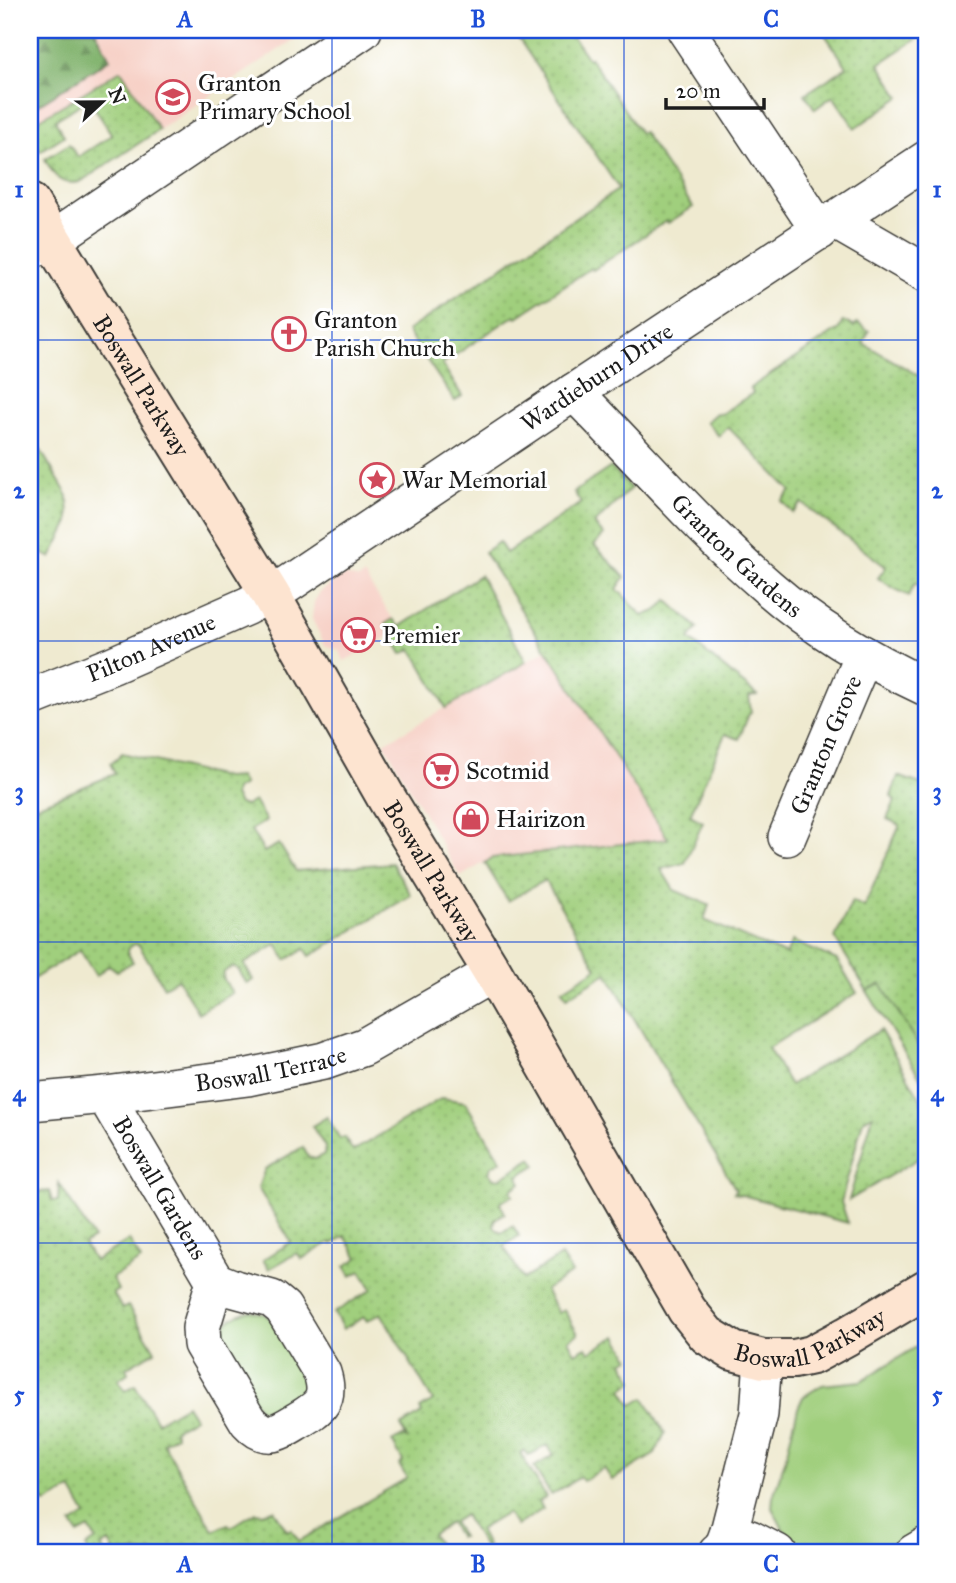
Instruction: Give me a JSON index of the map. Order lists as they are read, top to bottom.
{
  "streets": {
    "street": [
      "Wardieburn Drive",
      "Boswall Parkway",
      "Granton Gardens",
      "Pilton Avenue",
      "Granton Grove",
      "Boswall Terrace",
      "Boswall Gardens"
    ]
  },
  "crossings": [
    ["Wardieburn Drive", "Boswall Parkway"],
    ["Wardieburn Drive", "Granton Gardens"],
    ["Wardieburn Drive", "Pilton Avenue"],
    ["Boswall Parkway", "Pilton Avenue"],
    ["Boswall Parkway", "Boswall Terrace"],
    ["Granton Gardens", "Granton Grove"],
    ["Boswall Terrace", "Boswall Gardens"]
  ],
  "places": {
    "school or university": ["Granton Primary School"],
    "church": ["Granton Parish Church"],
    "place": ["War Memorial"],
    "supermarket": ["Premier", "Scotmid"],
    "shop": ["Hairizon"]
  },
  "scale_bar": "20 m",
  "north": "right",
  "grid": {
    "columns": ["A", "B", "C"],
    "rows": [
      "1",
      "2",
      "3",
      "4",
      "5"
    ]
  }
}
